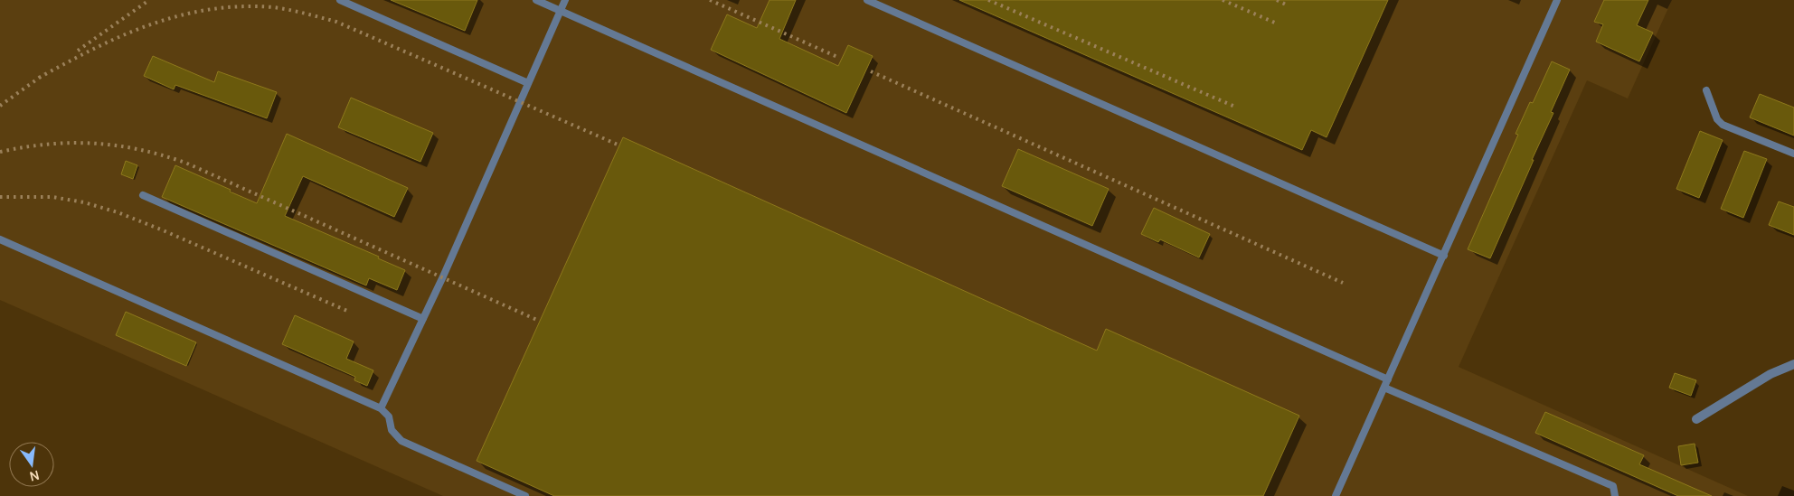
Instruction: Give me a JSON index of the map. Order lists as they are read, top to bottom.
{
  "north": "bottom"
}
